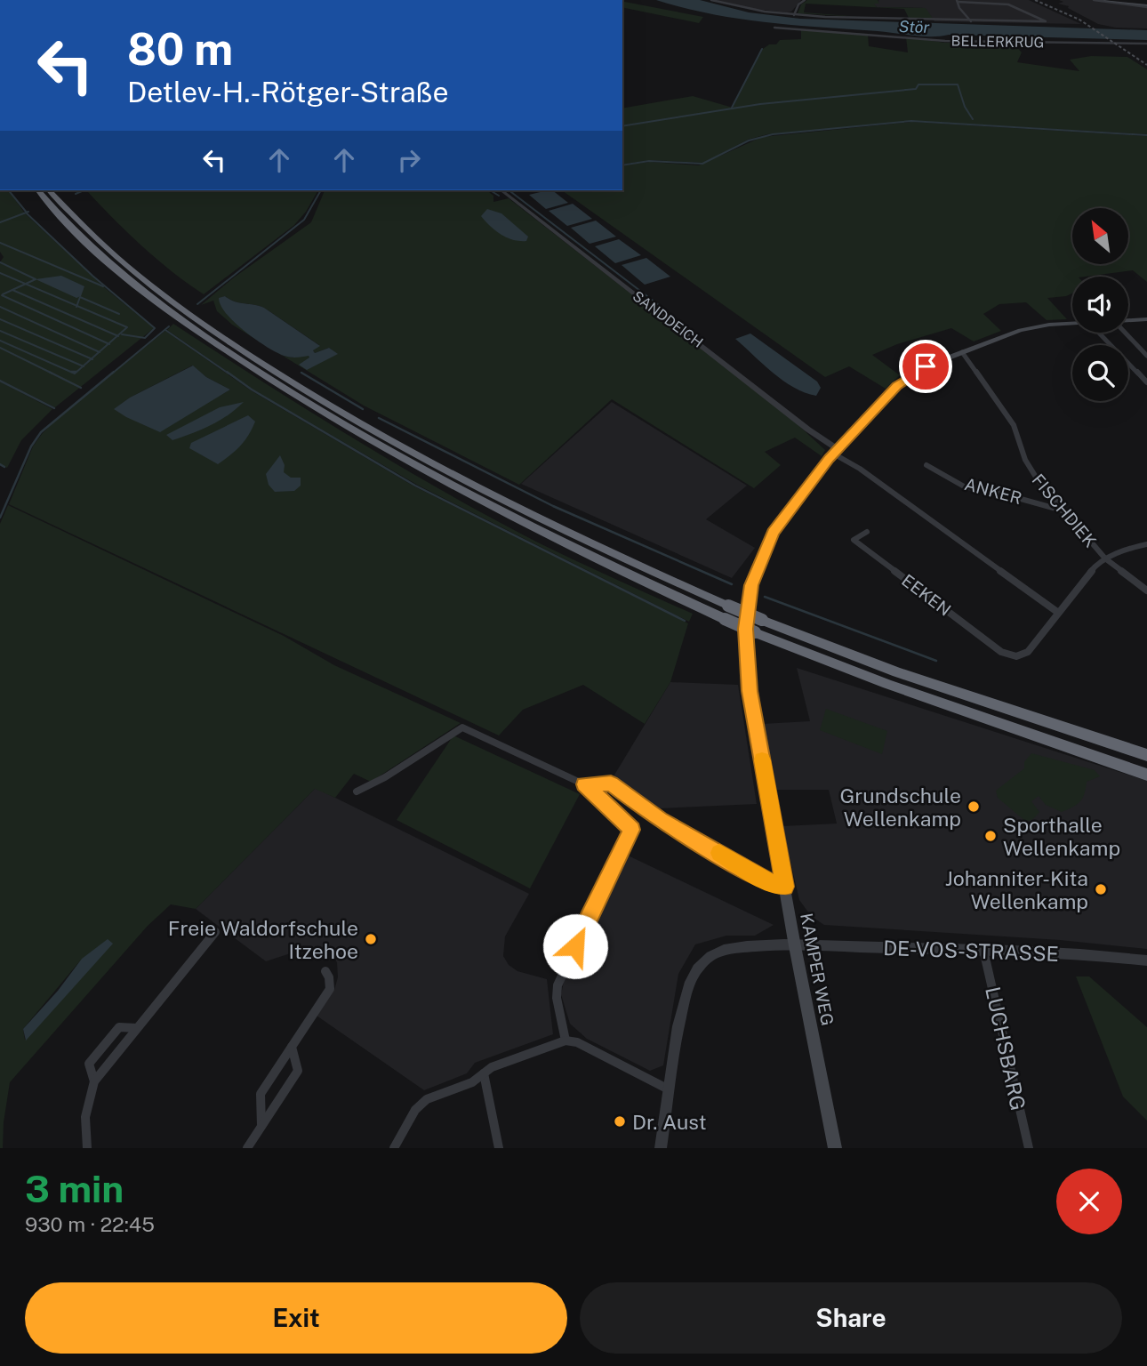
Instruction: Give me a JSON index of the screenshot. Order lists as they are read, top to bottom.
{
  "streets": {
    "main road": ["KAMPER WEG"],
    "street": [
      "BELLERKRUG",
      "SANDDEICH",
      "ANKER",
      "FISCHDIEK",
      "EEKEN",
      "DE-VOS-STRASSE",
      "LUCHSBARG"
    ]
  },
  "crossings": [
    ["SANDDEICH", "EEKEN"],
    ["SANDDEICH", "KAMPER WEG"],
    ["ANKER", "FISCHDIEK"],
    ["FISCHDIEK", "KAMPER WEG"],
    ["DE-VOS-STRASSE", "KAMPER WEG"],
    ["DE-VOS-STRASSE", "LUCHSBARG"]
  ],
  "water": ["Stör"],
  "places": [
    "Grundschule Wellenkamp",
    "Sporthalle Wellenkamp",
    "Johanniter-Kita Wellenkamp",
    "Freie Waldorfschule Itzehoe",
    "Dr. Aust"
  ],
  "north": "top left",
  "page": {
    "turn": ["80 m", "Detlev-H.-Rötger-Straße"],
    "heading": ["3 min", "930 m · 22:45"],
    "buttons": ["Exit", "Share"]
  }
}
